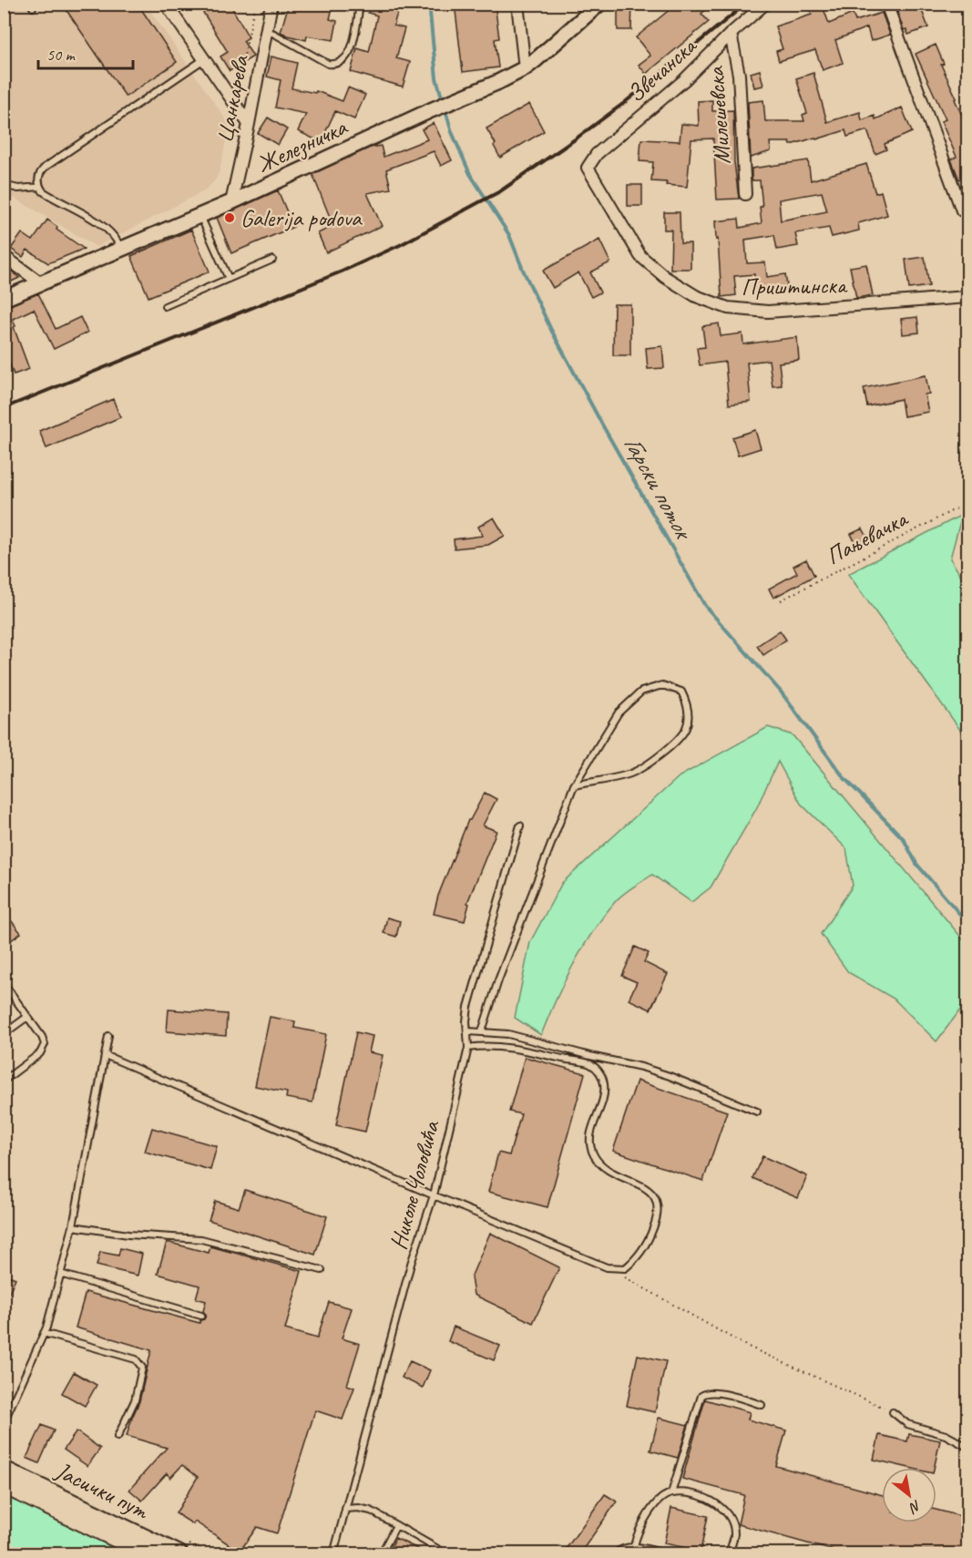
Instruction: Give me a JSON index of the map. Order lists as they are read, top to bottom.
{
  "streets": {
    "main road": ["Јасички пут"],
    "street": [
      "Звечанска",
      "Цанкарева",
      "Милешевска",
      "Железничка",
      "Приштинска"
    ],
    "lane": ["Николе Чоловића"],
    "path": ["Пањевачка"]
  },
  "crossings": [
    ["Звечанска", "Милешевска"],
    ["Звечанска", "Приштинска"],
    ["Цанкарева", "Железничка"]
  ],
  "water": ["Гарски поток"],
  "places": ["Galerija podova"],
  "scale_bar": "50 m",
  "north": "bottom right"
}
